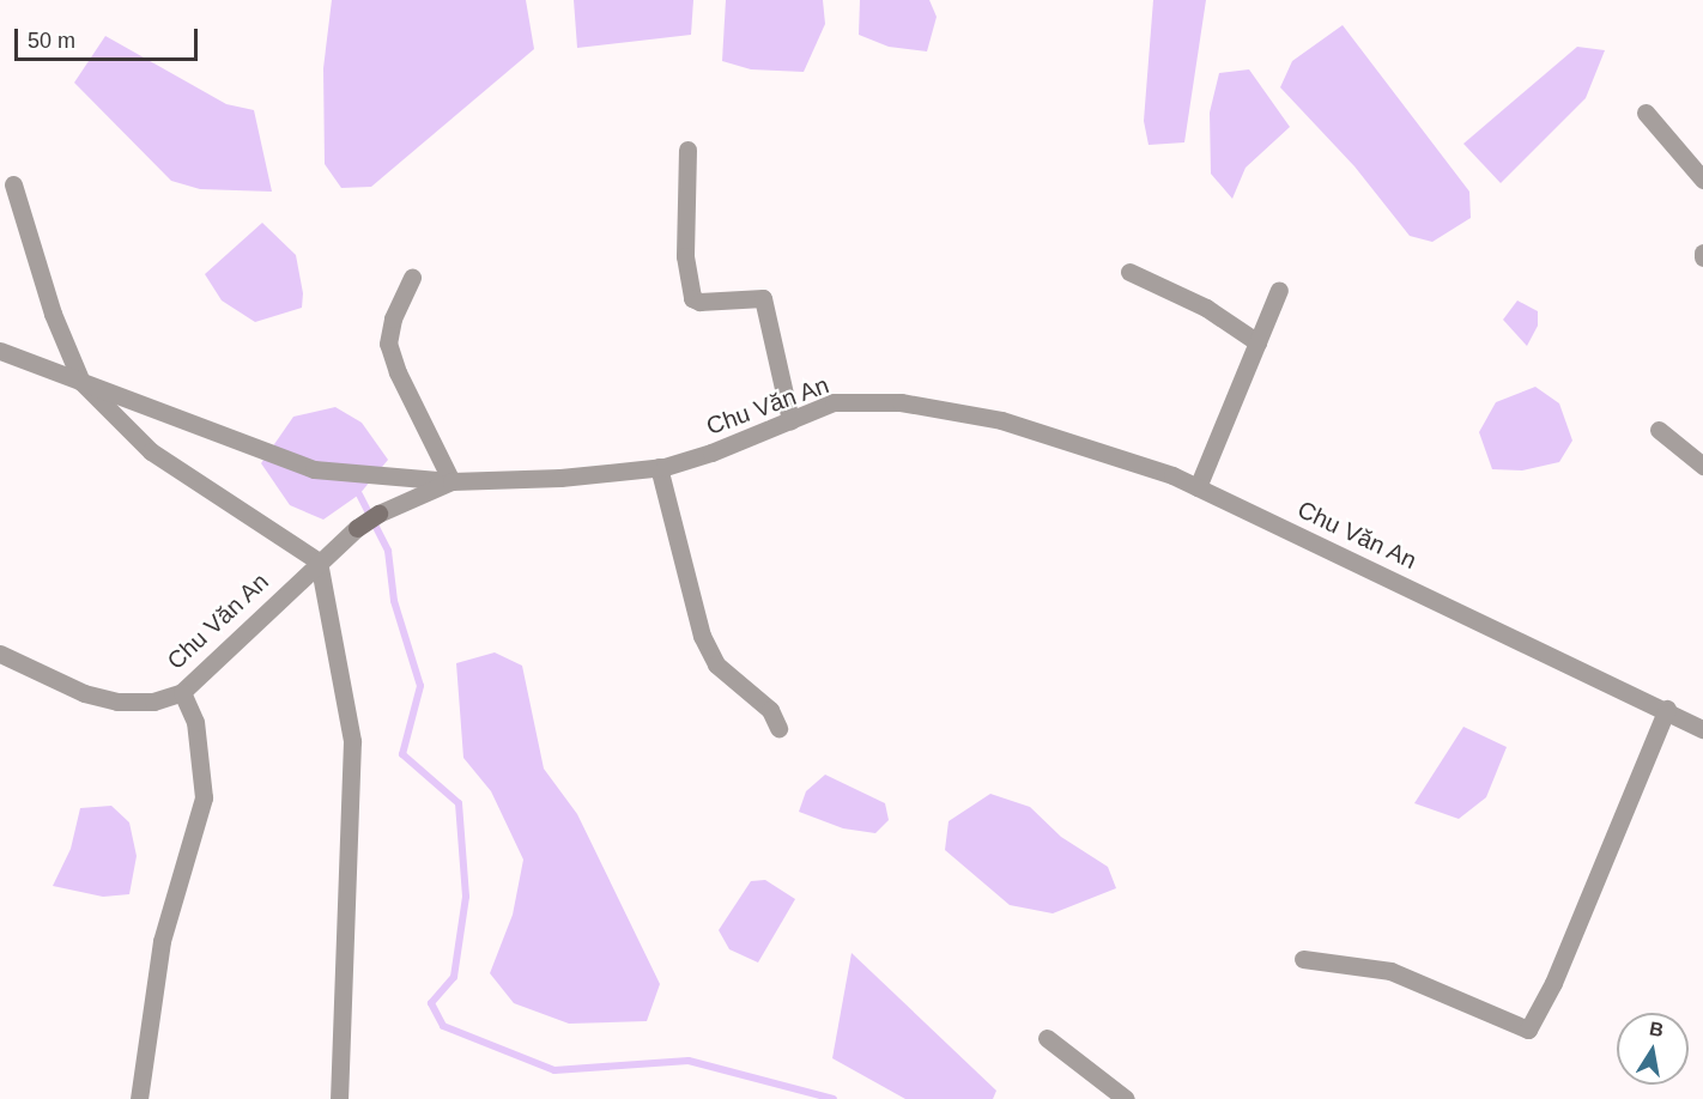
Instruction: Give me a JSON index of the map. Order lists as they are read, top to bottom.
{
  "streets": {
    "street": ["Chu Văn An"]
  },
  "scale_bar": "50 m",
  "north": "top"
}
